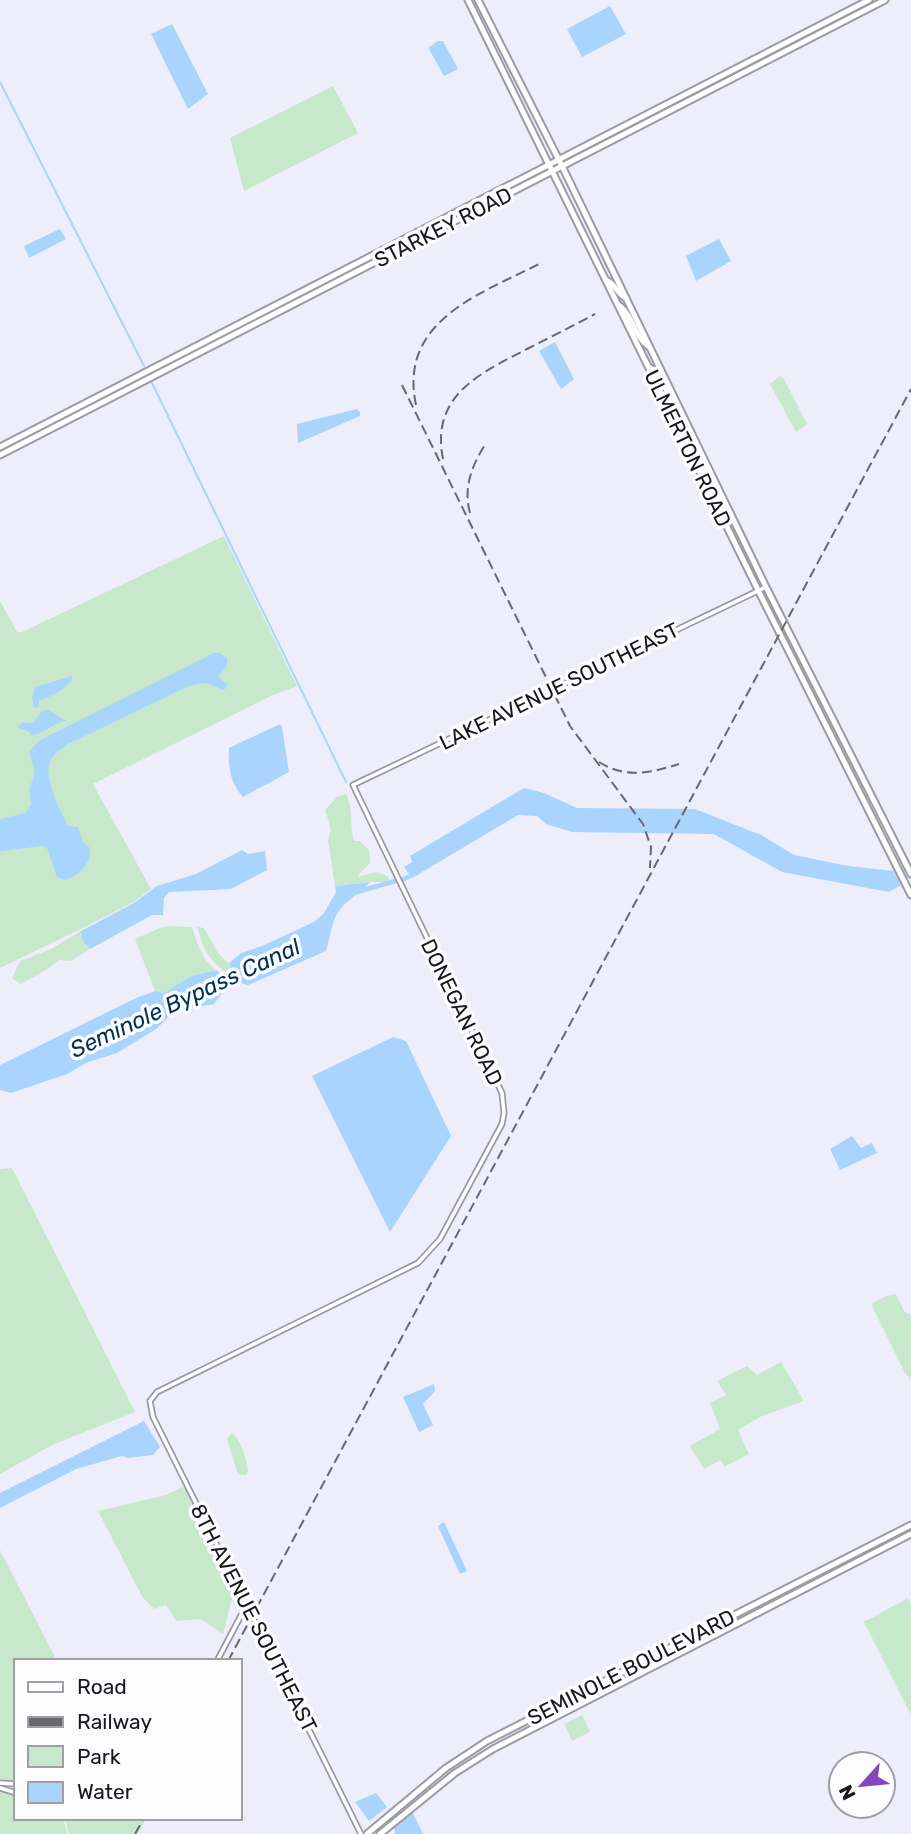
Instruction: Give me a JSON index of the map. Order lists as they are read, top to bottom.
{
  "streets": {
    "main road": ["STARKEY ROAD", "ULMERTON ROAD", "SEMINOLE BOULEVARD"],
    "street": ["LAKE AVENUE SOUTHEAST", "DONEGAN ROAD", "8TH AVENUE SOUTHEAST"]
  },
  "crossings": [
    ["STARKEY ROAD", "ULMERTON ROAD"],
    ["ULMERTON ROAD", "LAKE AVENUE SOUTHEAST"],
    ["LAKE AVENUE SOUTHEAST", "DONEGAN ROAD"],
    ["DONEGAN ROAD", "8TH AVENUE SOUTHEAST"]
  ],
  "water": ["Seminole Bypass Canal"],
  "legend": [
    "Road",
    "Railway",
    "Park",
    "Water"
  ],
  "north": "bottom left"
}
